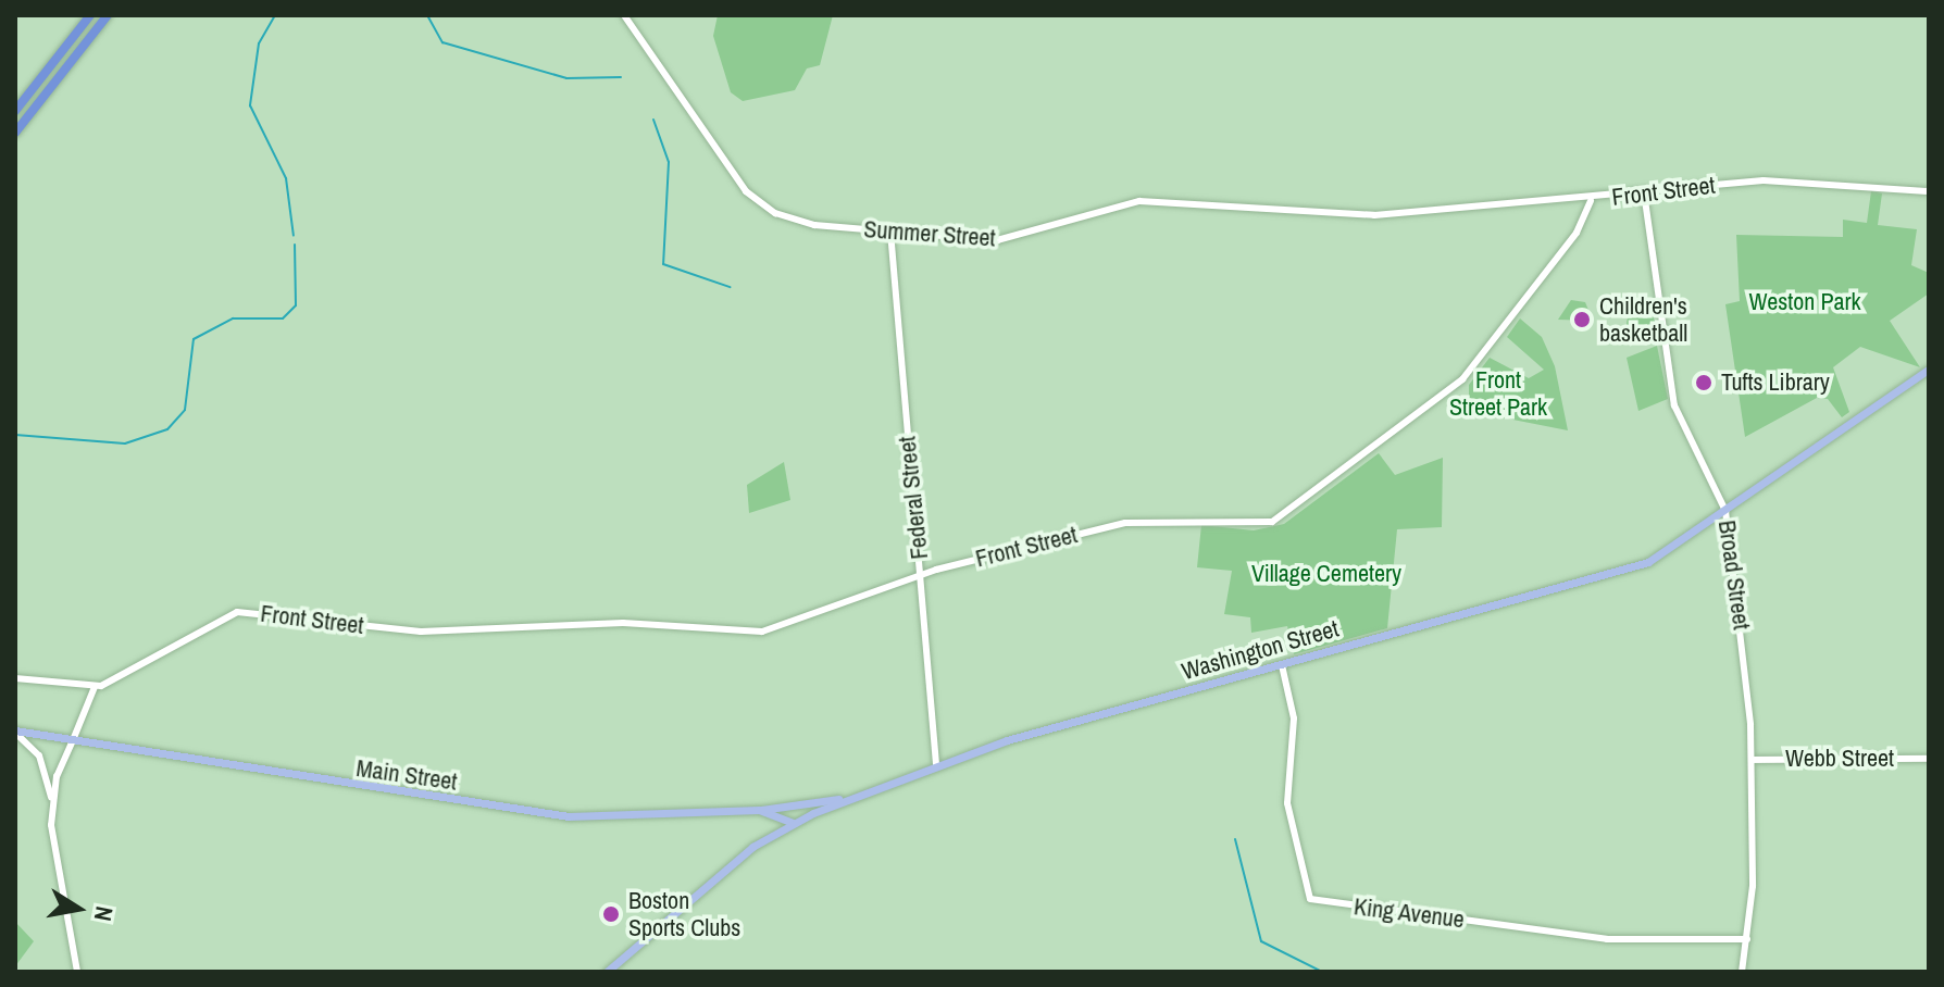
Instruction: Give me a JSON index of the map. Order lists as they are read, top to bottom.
{
  "streets": {
    "main road": ["Washington Street", "Main Street"],
    "street": [
      "Front Street",
      "Summer Street",
      "Federal Street",
      "Broad Street",
      "Webb Street",
      "King Avenue"
    ]
  },
  "crossings": [
    ["Front Street", "Summer Street"],
    ["Front Street", "Federal Street"],
    ["Front Street", "Broad Street"],
    ["Summer Street", "Federal Street"],
    ["Federal Street", "Washington Street"],
    ["Broad Street", "Washington Street"],
    ["Broad Street", "Webb Street"],
    ["Broad Street", "King Avenue"],
    ["Washington Street", "Main Street"],
    ["Washington Street", "King Avenue"]
  ],
  "parks": ["Weston Park", "Front Street Park", "Village Cemetery"],
  "places": ["Children's basketball", "Tufts Library", "Boston Sports Clubs"],
  "north": "right"
}
